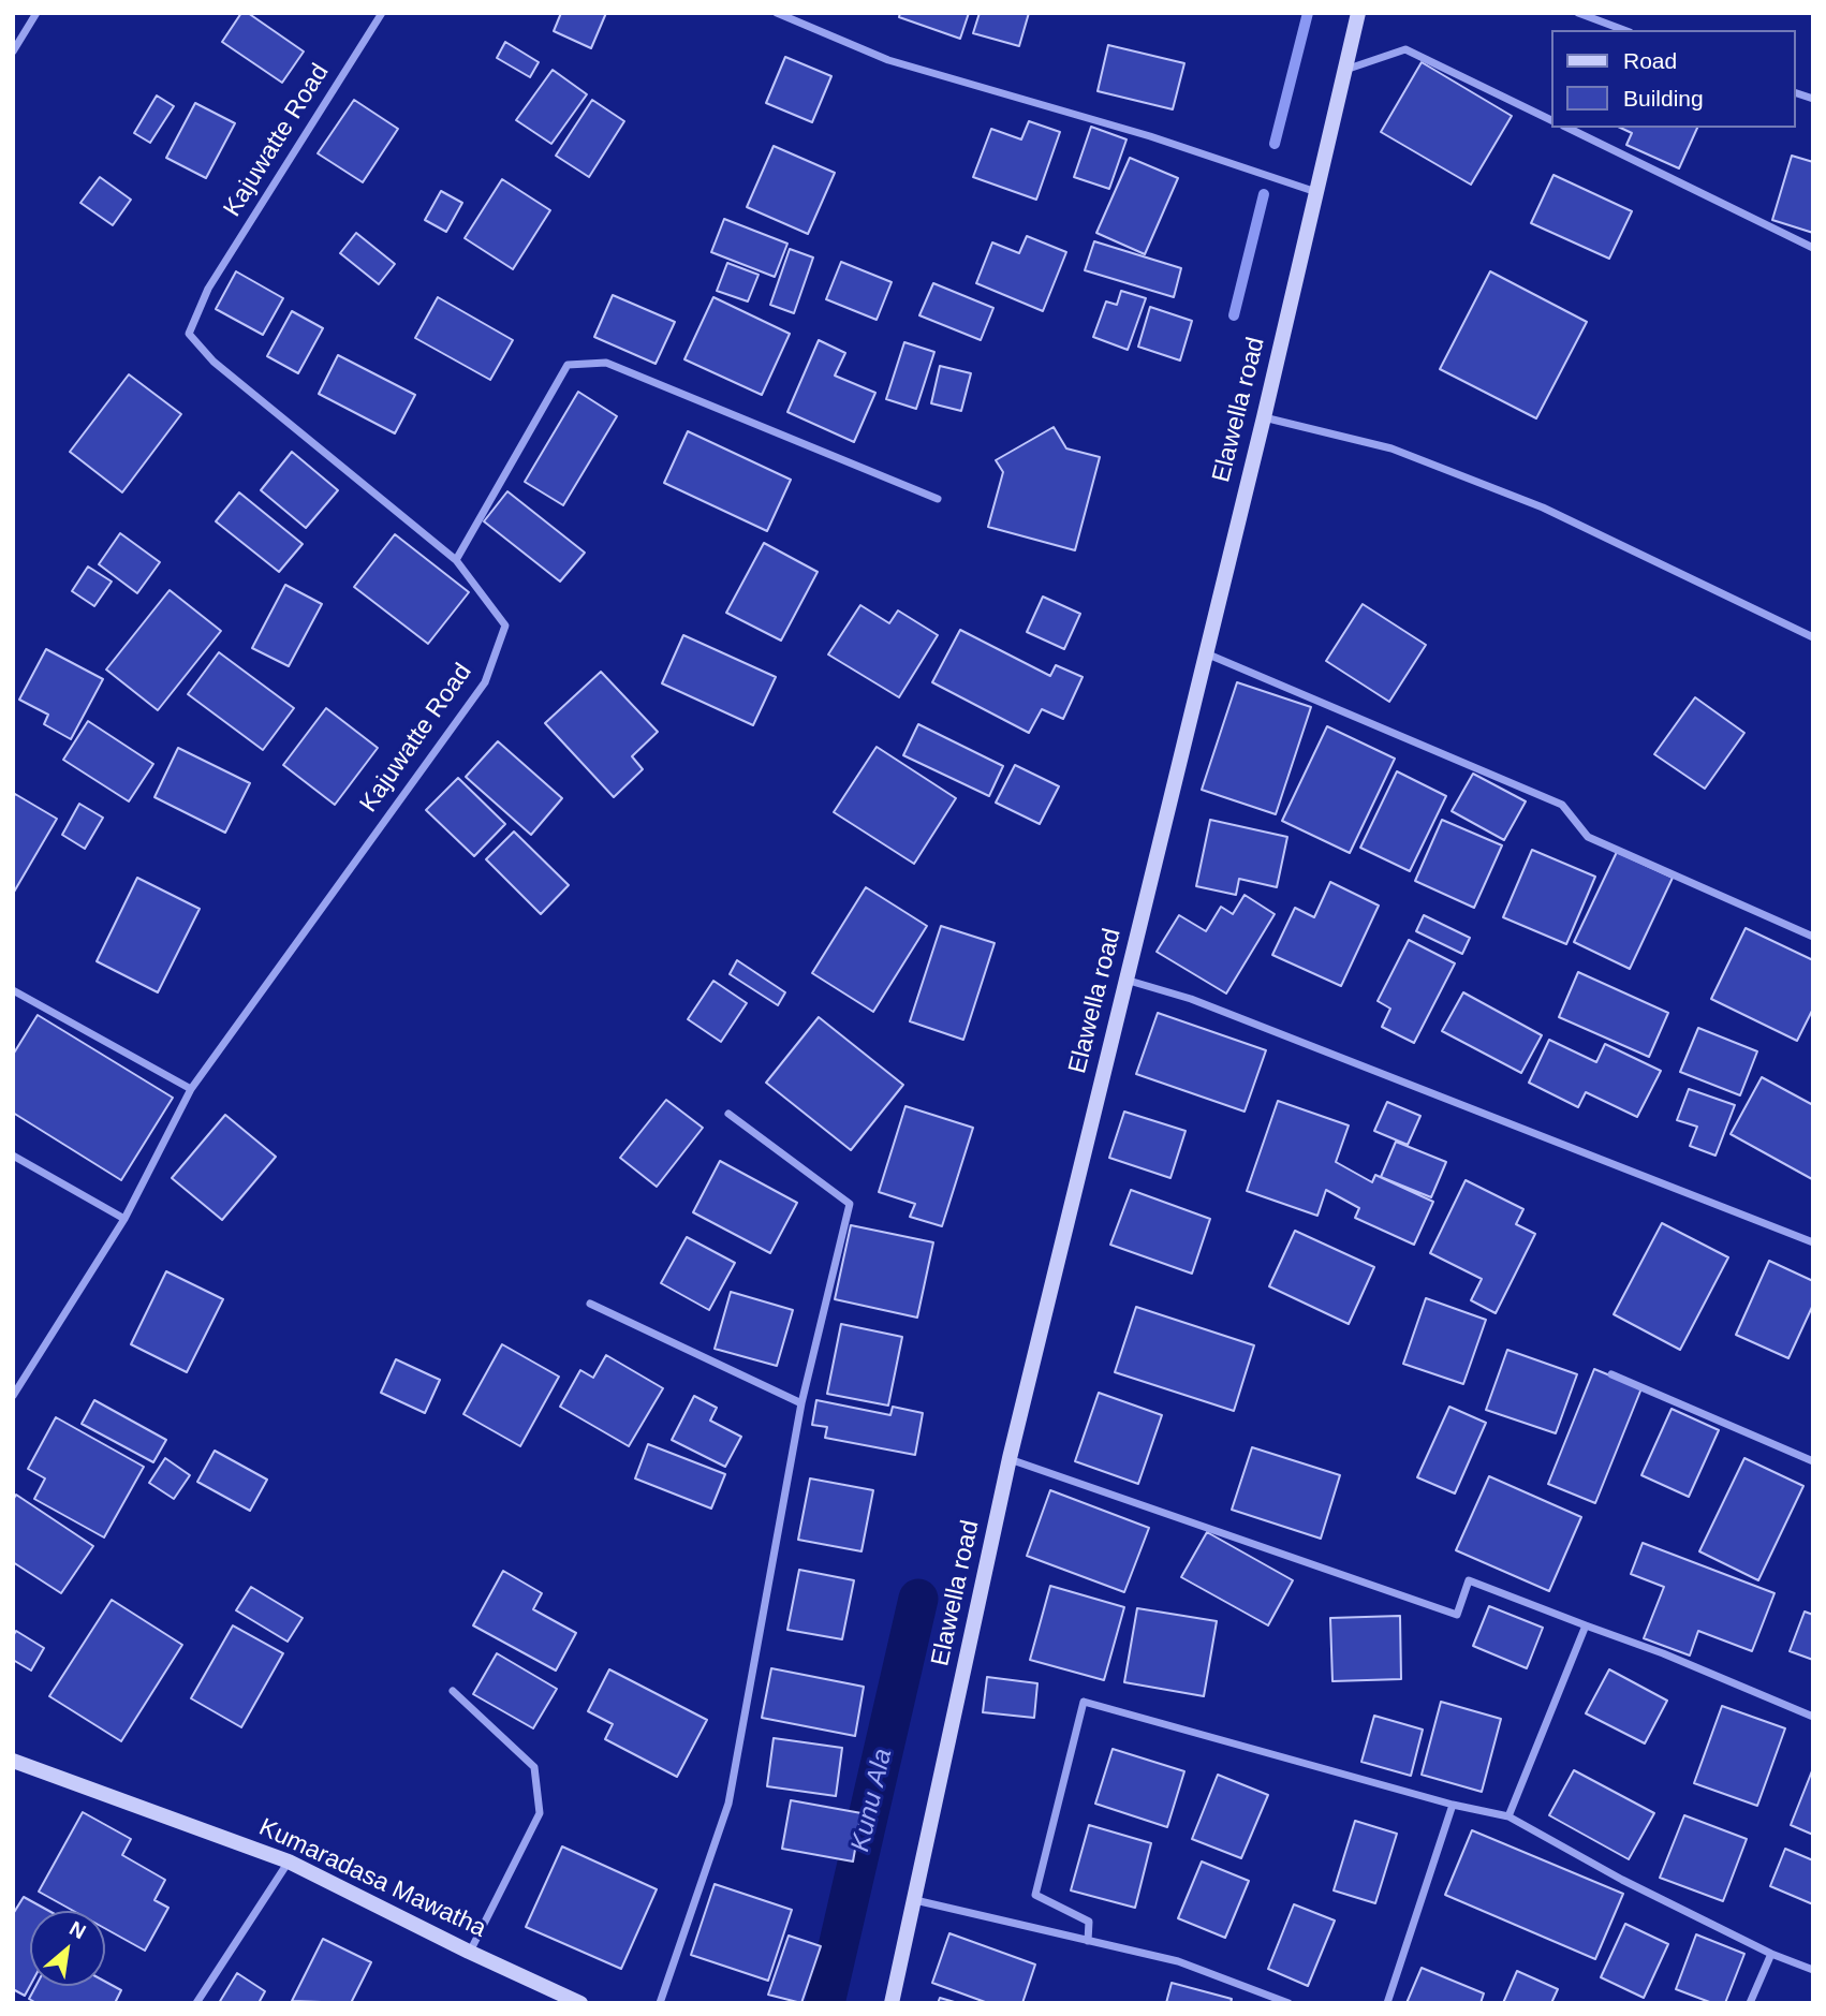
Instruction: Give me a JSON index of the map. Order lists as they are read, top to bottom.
{
  "streets": {
    "street": ["Kajuwatte Road", "Elawella road", "Kumaradasa Mawatha"]
  },
  "water": ["Kunu Ala"],
  "legend": ["Road", "Building"],
  "north": "top right"
}
